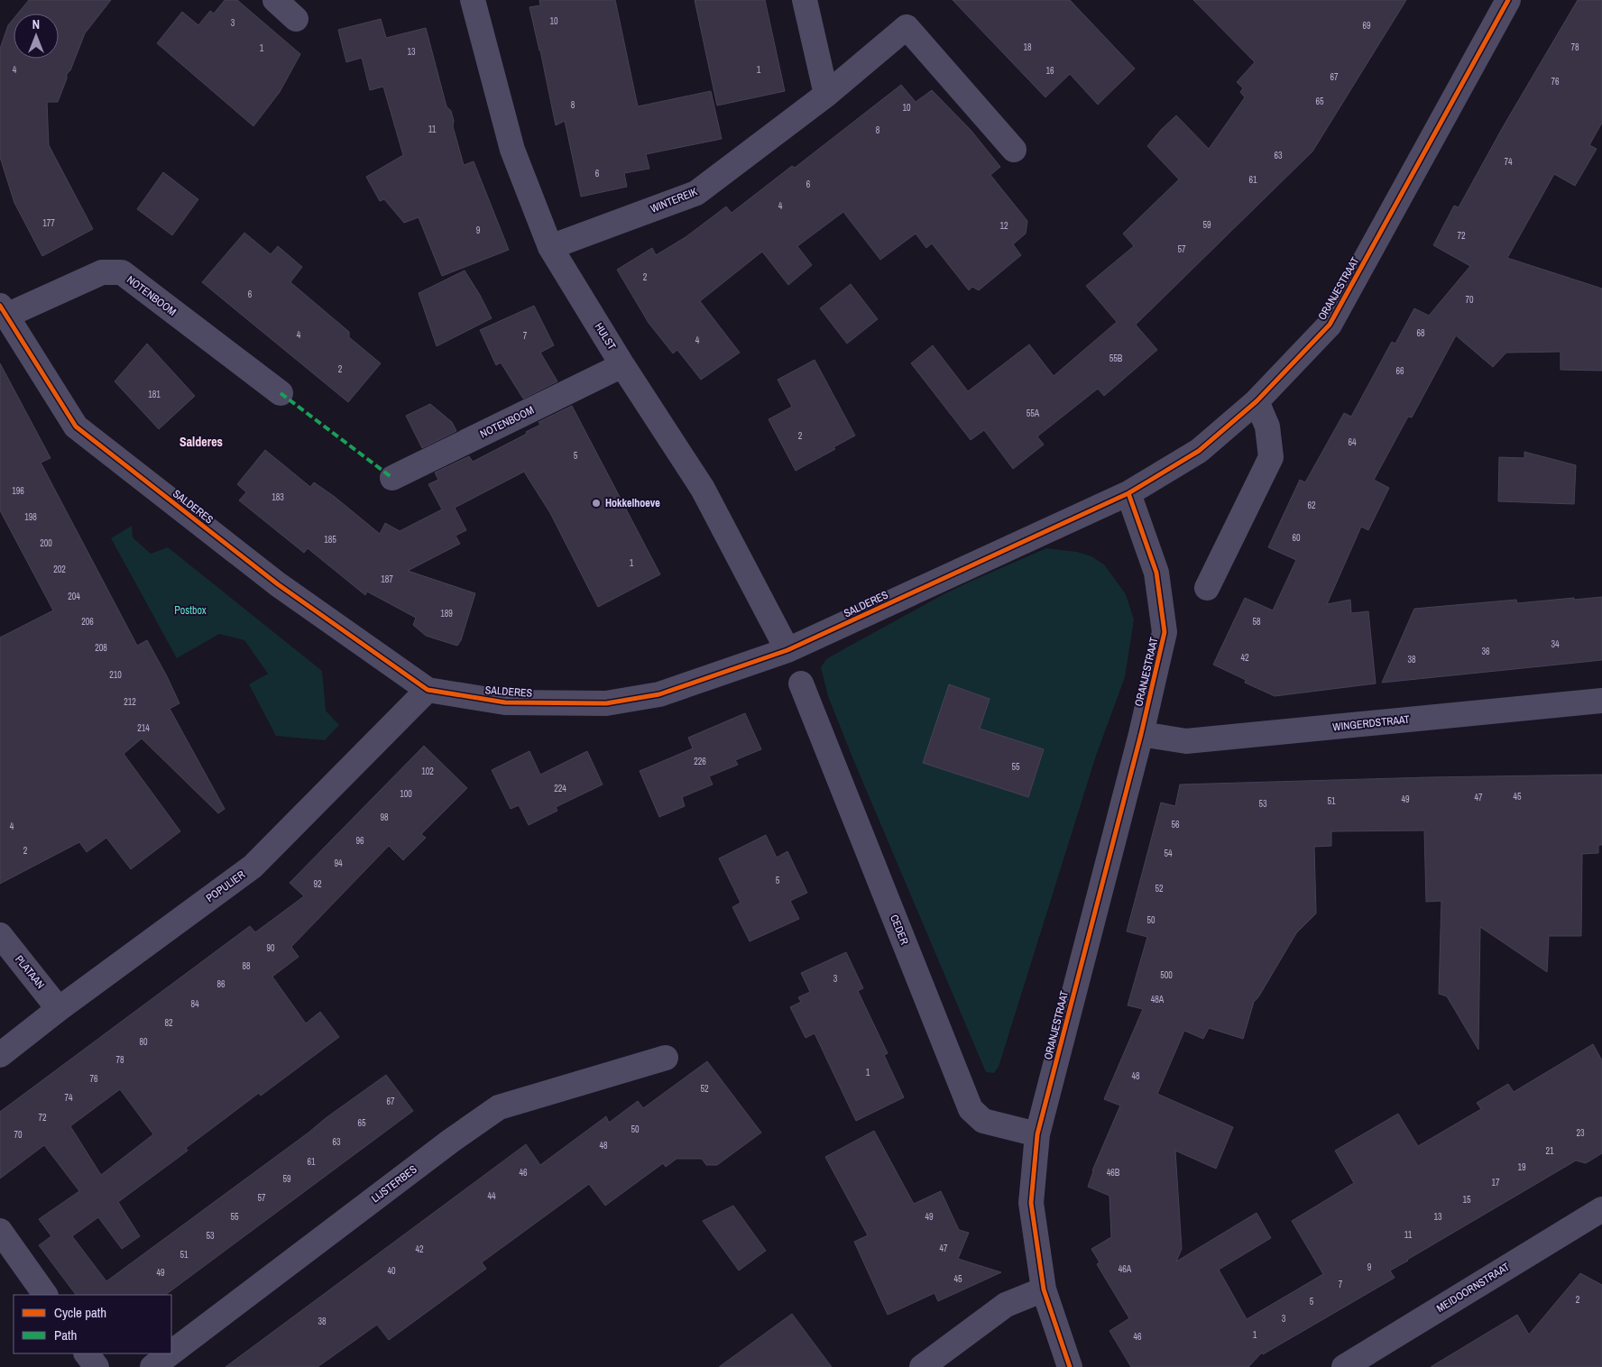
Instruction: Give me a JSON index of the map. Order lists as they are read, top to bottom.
{
  "streets": {
    "street": [
      "WINTEREIK",
      "ORANJESTRAAT",
      "NOTENBOOM",
      "HULST",
      "SALDERES",
      "WINGERDSTRAAT",
      "POPULIER",
      "CEDER",
      "PLATAAN",
      "LIJSTERBES",
      "MEIDOORNSTRAAT"
    ]
  },
  "crossings": [
    ["WINTEREIK", "HULST"],
    ["ORANJESTRAAT", "SALDERES"],
    ["ORANJESTRAAT", "WINGERDSTRAAT"],
    ["ORANJESTRAAT", "CEDER"],
    ["NOTENBOOM", "HULST"],
    ["NOTENBOOM", "SALDERES"],
    ["HULST", "SALDERES"],
    ["SALDERES", "POPULIER"],
    ["POPULIER", "PLATAAN"]
  ],
  "districts": ["Salderes"],
  "parks": ["Postbox"],
  "places": ["Hokkelhoeve"],
  "house_numbers": [
    "10",
    "3",
    "69",
    "18",
    "78",
    "1",
    "13",
    "4",
    "1",
    "16",
    "67",
    "76",
    "65",
    "8",
    "10",
    "11",
    "8",
    "63",
    "74",
    "6",
    "61",
    "6",
    "4",
    "177",
    "59",
    "12",
    "9",
    "72",
    "57",
    "2",
    "6",
    "70",
    "68",
    "4",
    "7",
    "4",
    "55B",
    "2",
    "66",
    "181",
    "55A",
    "2",
    "64",
    "5",
    "196",
    "183",
    "62",
    "198",
    "60",
    "185",
    "200",
    "1",
    "202",
    "187",
    "204",
    "189",
    "206",
    "58",
    "34",
    "208",
    "36",
    "42",
    "38",
    "210",
    "212",
    "214",
    "226",
    "55",
    "102",
    "224",
    "100",
    "45",
    "47",
    "49",
    "51",
    "53",
    "98",
    "56",
    "4",
    "96",
    "2",
    "54",
    "94",
    "5",
    "92",
    "52",
    "50",
    "90",
    "88",
    "500",
    "3",
    "86",
    "48A",
    "84",
    "82",
    "80",
    "78",
    "1",
    "48",
    "76",
    "52",
    "74",
    "67",
    "72",
    "65",
    "50",
    "23",
    "70",
    "63",
    "48",
    "21",
    "61",
    "19",
    "46",
    "46B",
    "59",
    "17",
    "44",
    "57",
    "15",
    "55",
    "49",
    "13",
    "11",
    "53",
    "47",
    "42",
    "51",
    "9",
    "46A",
    "40",
    "49",
    "45",
    "7",
    "2",
    "5",
    "3",
    "38",
    "1",
    "46"
  ],
  "legend": ["Cycle path", "Path"],
  "north": "top"
}
